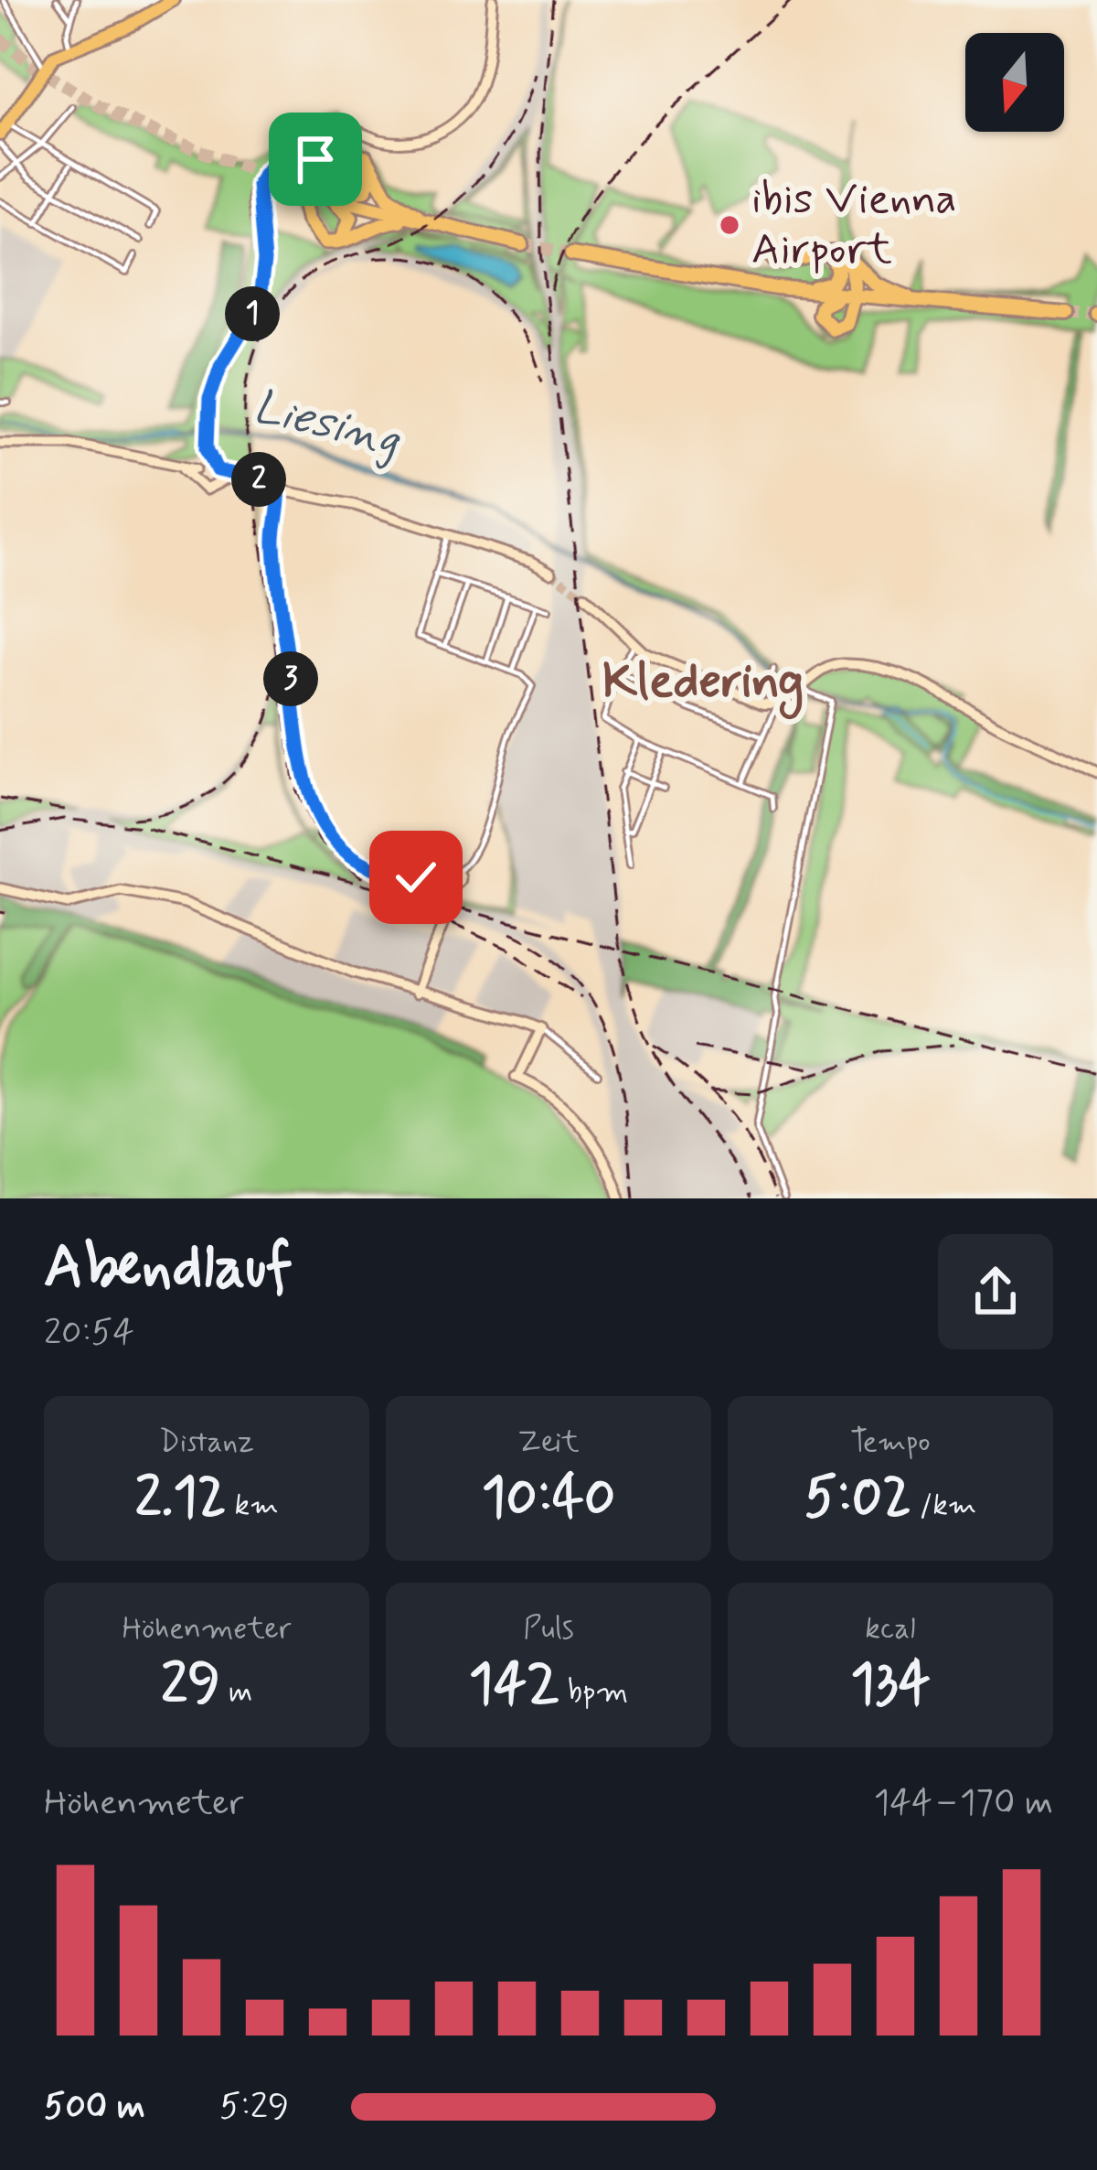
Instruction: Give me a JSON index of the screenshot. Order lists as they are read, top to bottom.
{
  "districts": ["Kledering"],
  "water": ["Liesing"],
  "places": ["ibis Vienna Airport"],
  "north": "bottom",
  "page": {
    "pins": ["1", "2", "3"],
    "heading": ["Abendlauf", "20:54"],
    "stats": [
      ["Distanz", "2.12 km"],
      ["Zeit", "10:40"],
      ["Tempo", "5:02 /km"],
      ["Höhenmeter", "29 m"],
      ["Puls", "142 bpm"],
      ["kcal", "134"]
    ],
    "chart": ["Höhenmeter", "144–170 m"],
    "list": [
      {
        "name": "500 m",
        "note": "5:29"
      }
    ]
  }
}
